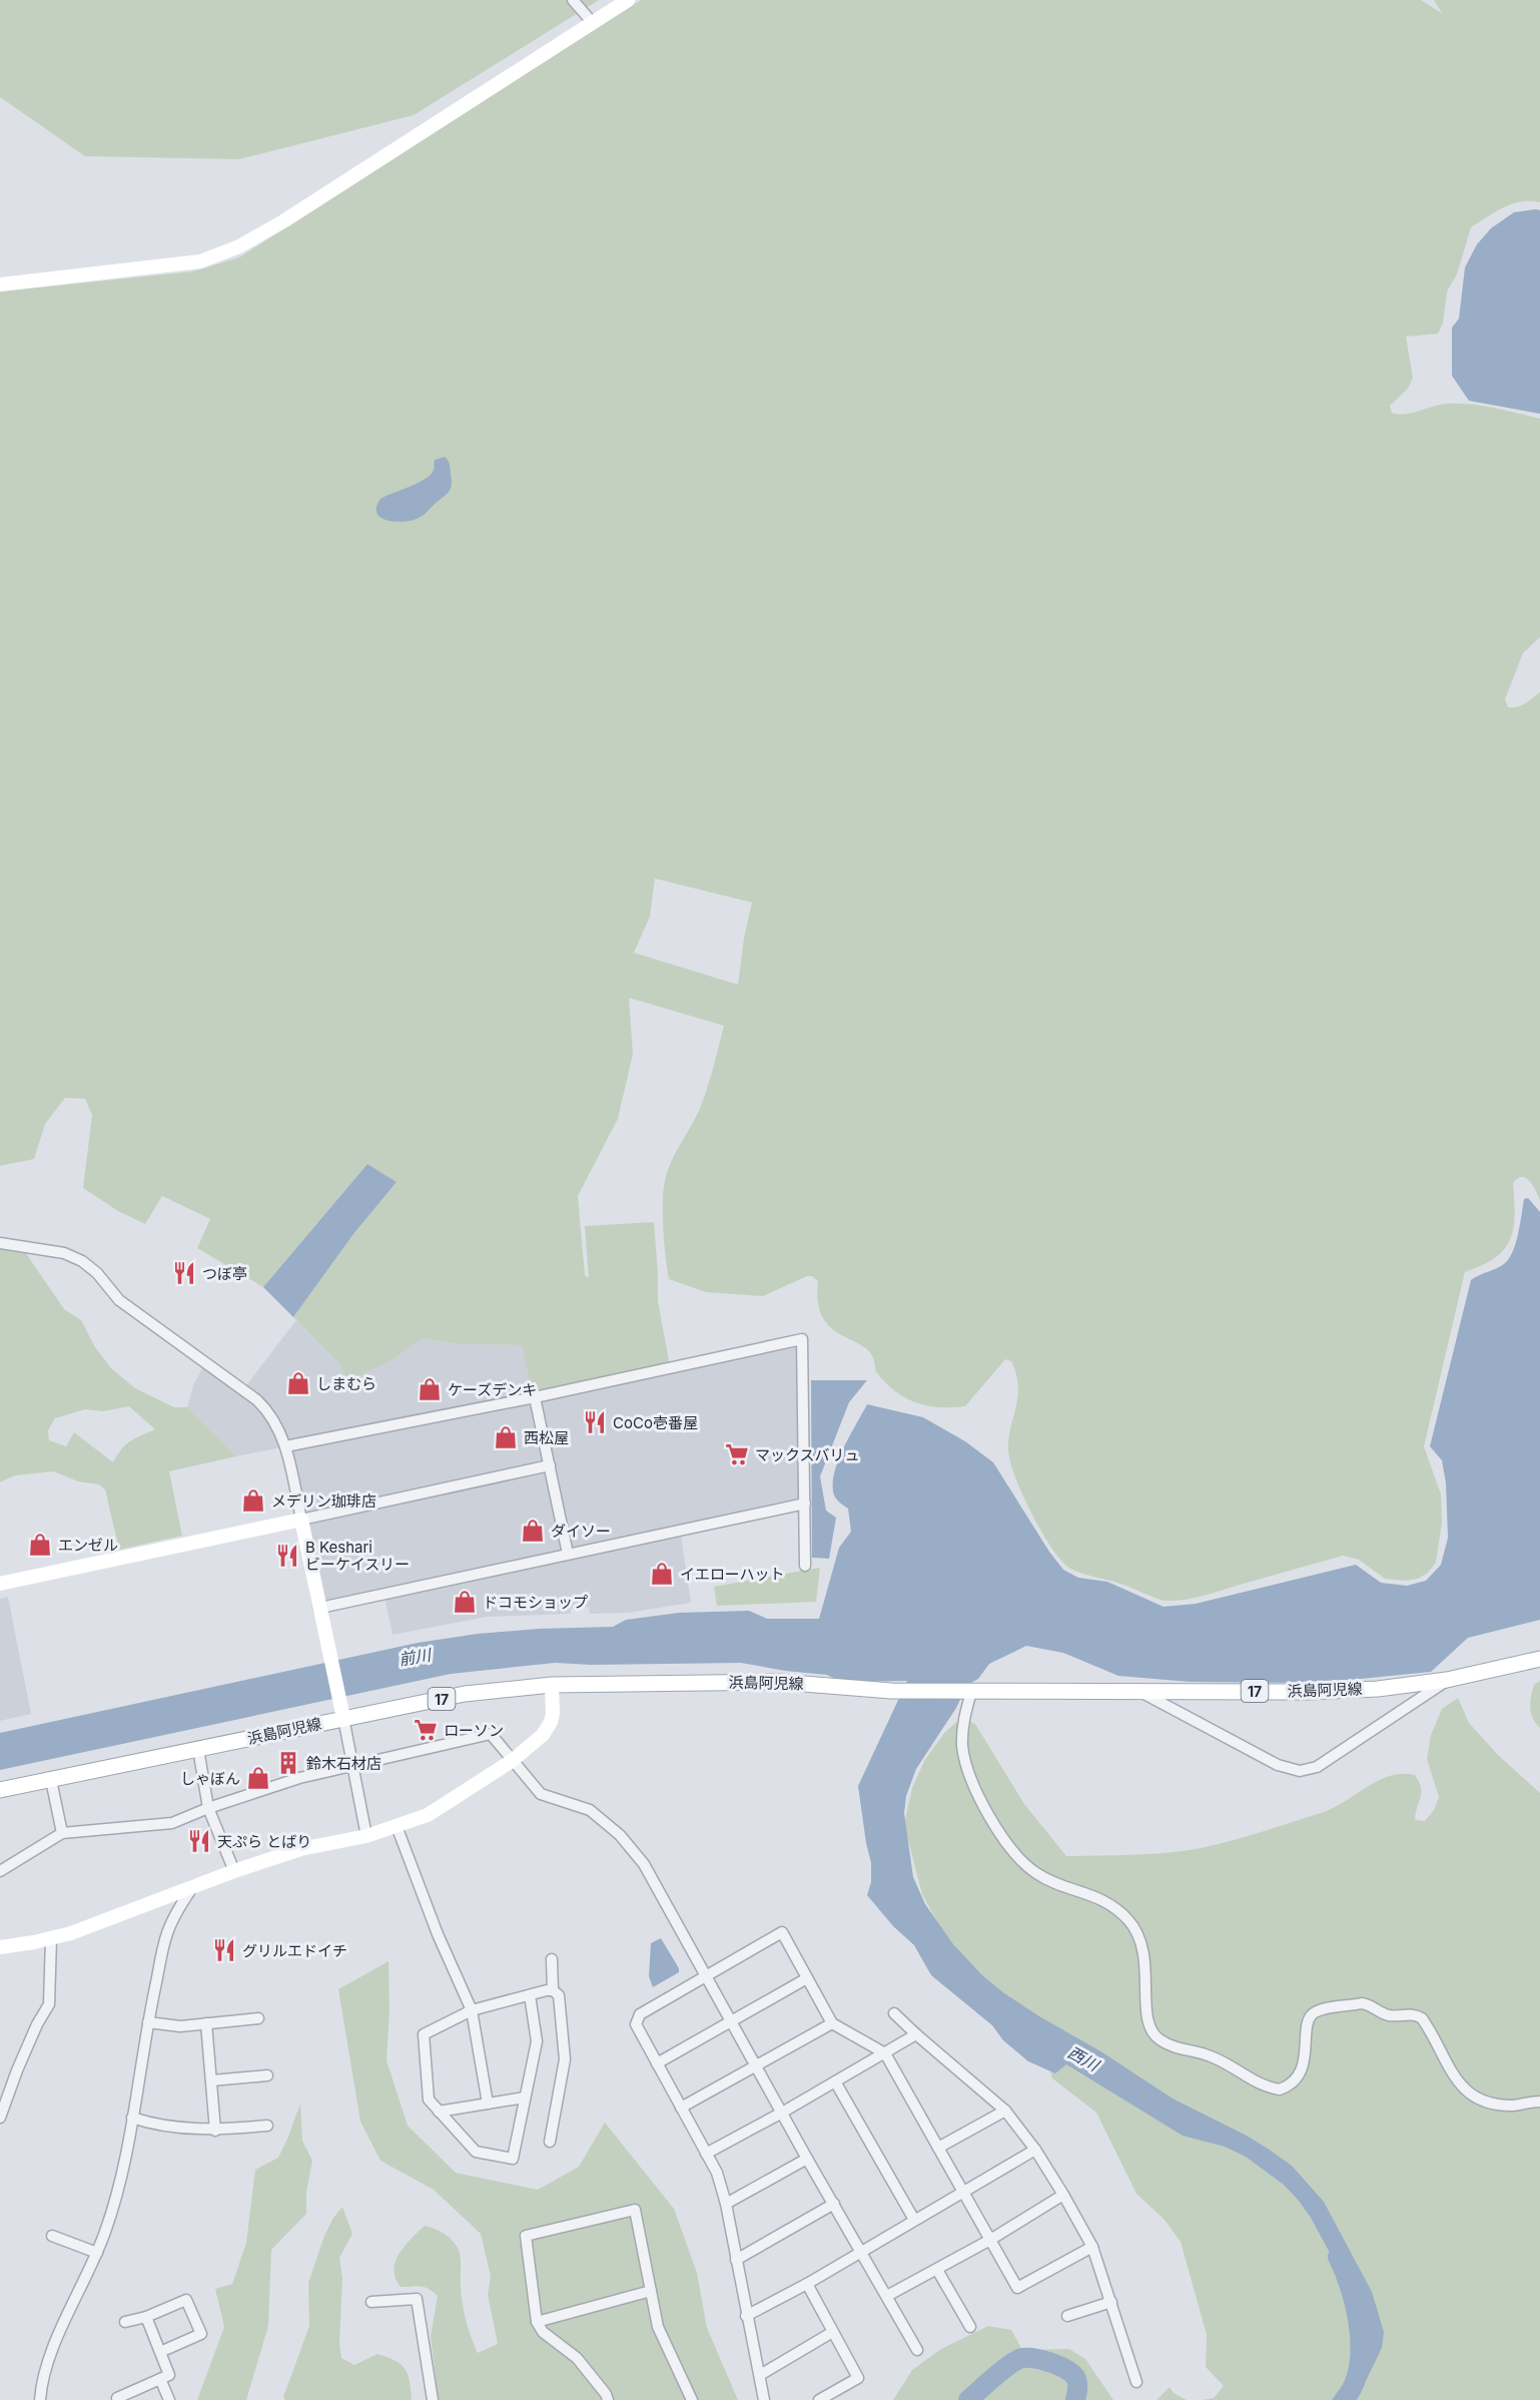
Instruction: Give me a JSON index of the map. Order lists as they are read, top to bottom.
{
  "streets": {
    "main road": ["浜島阿児線", "17"]
  },
  "water": ["前川", "西川"],
  "places": {
    "restaurant": [
      "つぼ亭",
      "CoCo壱番屋",
      "B Keshari ビーケイスリー",
      "天ぷら とばり",
      "グリルエドイチ"
    ],
    "shop": [
      "しまむら",
      "ケーズデンキ",
      "西松屋",
      "メデリン珈琲店",
      "ダイソー",
      "エンゼル",
      "イエローハット",
      "ドコモショップ",
      "しゃぼん"
    ],
    "supermarket": ["マックスバリュ", "ローソン"],
    "building": ["鈴木石材店"]
  }
}
